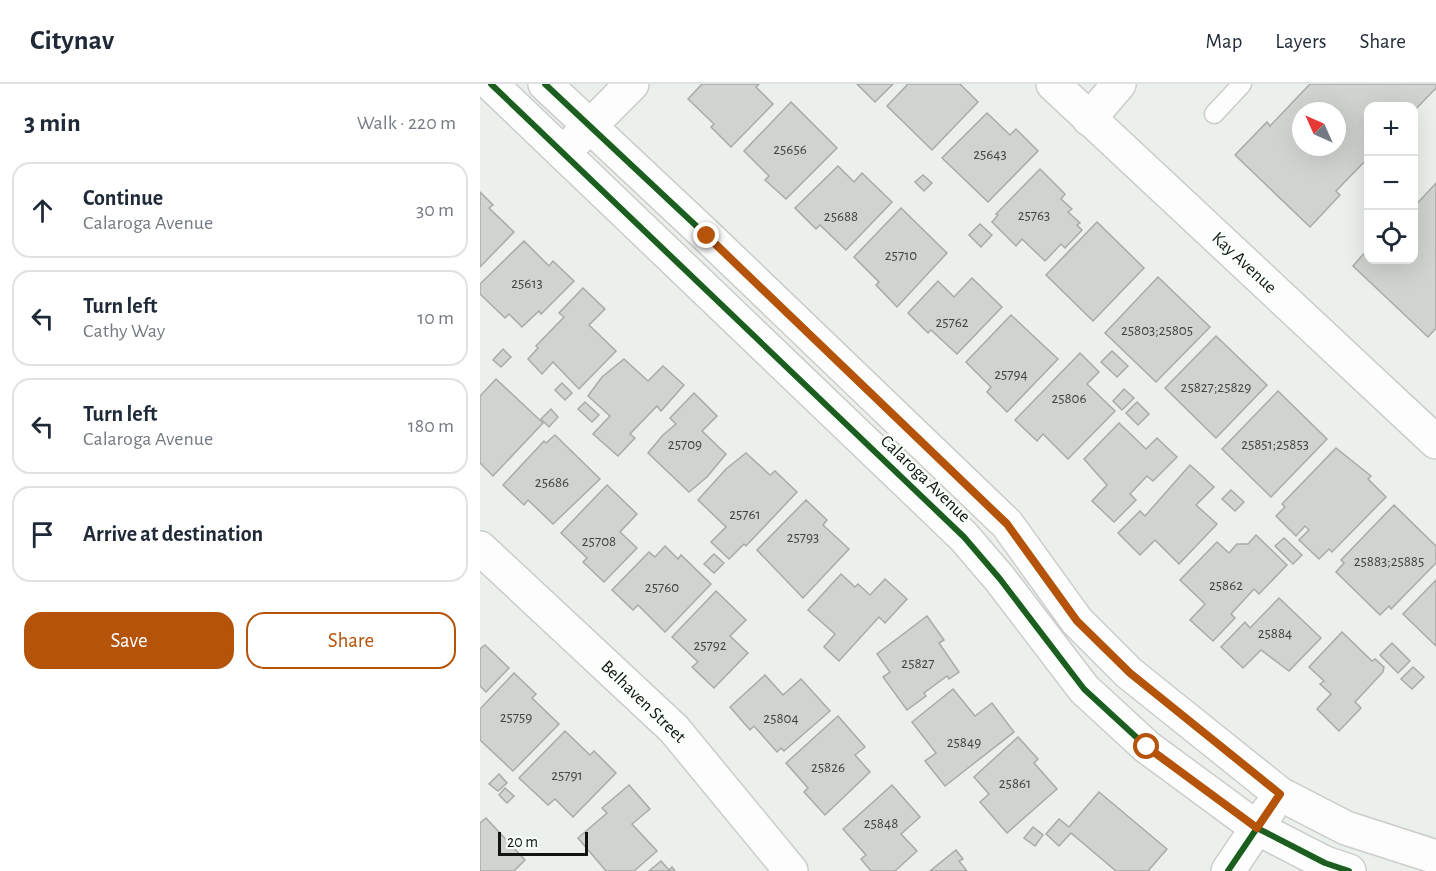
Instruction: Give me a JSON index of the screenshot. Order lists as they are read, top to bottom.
{
  "streets": {
    "street": ["Kay Avenue", "Calaroga Avenue", "Belhaven Street"]
  },
  "house_numbers": [
    "25656",
    "25643",
    "25763",
    "25688",
    "25710",
    "25613",
    "25762",
    "25803;25805",
    "25794",
    "25827;25829",
    "25806",
    "25709",
    "25851;25853",
    "25686",
    "25761",
    "25793",
    "25708",
    "25883;25885",
    "25862",
    "25760",
    "25884",
    "25792",
    "25827",
    "25759",
    "25804",
    "25849",
    "25826",
    "25791",
    "25861",
    "25848"
  ],
  "scale_bar": "20 m",
  "north": "top left",
  "page": {
    "header": "Citynav",
    "nav": ["Map", "Layers", "Share"],
    "heading": ["3 min", "Walk · 220 m"],
    "map_buttons": ["+", "−"],
    "list": [
      ["Continue", "Calaroga Avenue", "30 m"],
      ["Turn left", "Cathy Way", "10 m"],
      ["Turn left", "Calaroga Avenue", "180 m"],
      "Arrive at destination"
    ],
    "buttons": ["Save", "Share"],
    "scale": "20 m"
  }
}
